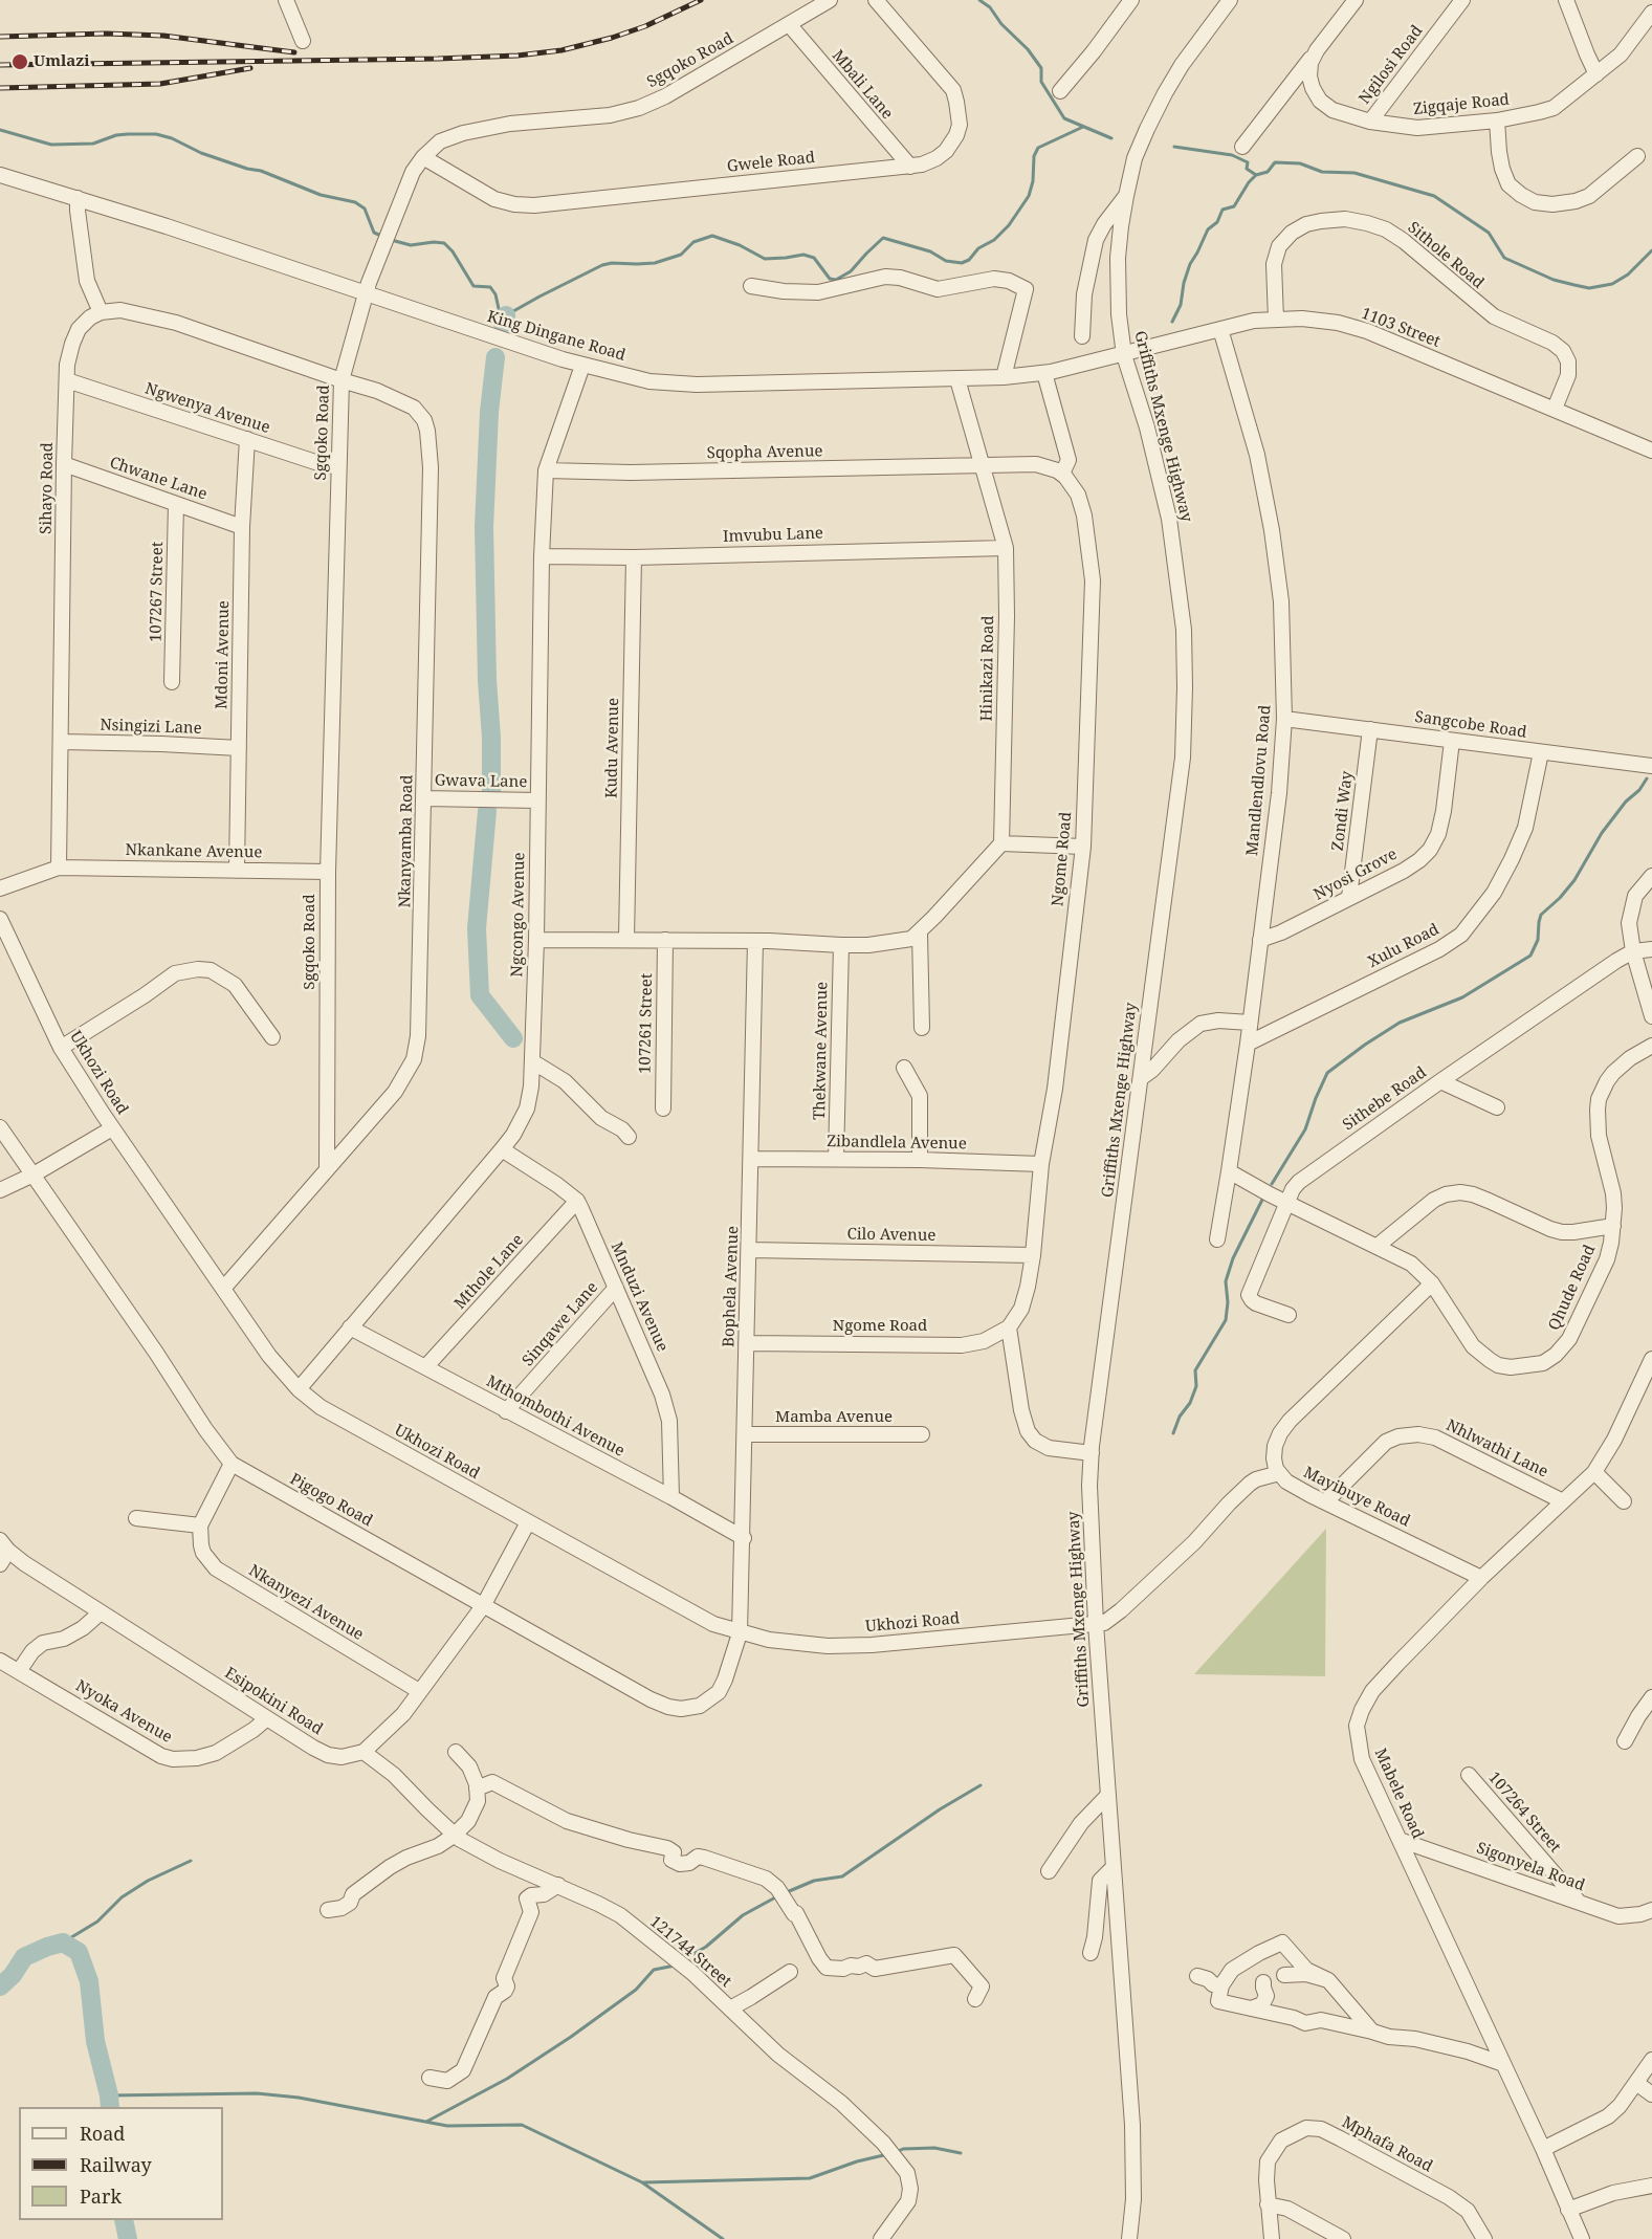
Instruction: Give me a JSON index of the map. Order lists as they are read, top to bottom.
{
  "streets": {
    "street": [
      "Sgqoko Road",
      "Ngilosi Road",
      "Mbali Lane",
      "Zigqaje Road",
      "Gwele Road",
      "Sithole Road",
      "1103 Street",
      "King Dingane Road",
      "Ngwenya Avenue",
      "Griffiths Mxenge Highway",
      "Sqopha Avenue",
      "Chwane Lane",
      "Sihayo Road",
      "Imvubu Lane",
      "107267 Street",
      "Mdoni Avenue",
      "Hinikazi Road",
      "Sangcobe Road",
      "Nsingizi Lane",
      "Kudu Avenue",
      "Mandlendlovu Road",
      "Gwava Lane",
      "Zondi Way",
      "Nkanyamba Road",
      "Nkankane Avenue",
      "Ngome Road",
      "Nyosi Grove",
      "Ngcongo Avenue",
      "Xulu Road",
      "107261 Street",
      "Thekwane Avenue",
      "Ukhozi Road",
      "Sithebe Road",
      "Zibandlela Avenue",
      "Cilo Avenue",
      "Mthole Lane",
      "Bophela Avenue",
      "Qhude Road",
      "Mnduzi Avenue",
      "Sinqawe Lane",
      "Mthombothi Avenue",
      "Mamba Avenue",
      "Nhlwathi Lane",
      "Mayibuye Road",
      "Pigogo Road",
      "Nkanyezi Avenue",
      "Esipokini Road",
      "Nyoka Avenue",
      "Mabele Road",
      "107264 Street",
      "Sigonyela Road",
      "121744 Street",
      "Mphafa Road"
    ]
  },
  "crossings": [
    ["Sgqoko Road", "Mbali Lane"],
    ["Sgqoko Road", "Gwele Road"],
    ["Sgqoko Road", "King Dingane Road"],
    ["Sgqoko Road", "Ngwenya Avenue"],
    ["Sgqoko Road", "Nkanyamba Road"],
    ["Sgqoko Road", "Nkankane Avenue"],
    ["Ngilosi Road", "Zigqaje Road"],
    ["Mbali Lane", "Gwele Road"],
    ["Sithole Road", "1103 Street"],
    ["1103 Street", "King Dingane Road"],
    ["1103 Street", "Griffiths Mxenge Highway"],
    ["1103 Street", "Mandlendlovu Road"],
    ["King Dingane Road", "Griffiths Mxenge Highway"],
    ["King Dingane Road", "Hinikazi Road"],
    ["King Dingane Road", "Ngcongo Avenue"],
    ["Ngwenya Avenue", "Sihayo Road"],
    ["Ngwenya Avenue", "Mdoni Avenue"],
    ["Griffiths Mxenge Highway", "Ukhozi Road"],
    ["Sqopha Avenue", "Hinikazi Road"],
    ["Sqopha Avenue", "Ngcongo Avenue"],
    ["Chwane Lane", "Sihayo Road"],
    ["Chwane Lane", "107267 Street"],
    ["Chwane Lane", "Mdoni Avenue"],
    ["Sihayo Road", "Nsingizi Lane"],
    ["Sihayo Road", "Nkankane Avenue"],
    ["Imvubu Lane", "Hinikazi Road"],
    ["Imvubu Lane", "Kudu Avenue"],
    ["Imvubu Lane", "Ngcongo Avenue"],
    ["Mdoni Avenue", "Nsingizi Lane"],
    ["Mdoni Avenue", "Nkankane Avenue"],
    ["Sangcobe Road", "Mandlendlovu Road"],
    ["Sangcobe Road", "Zondi Way"],
    ["Sangcobe Road", "Nyosi Grove"],
    ["Sangcobe Road", "Xulu Road"],
    ["Mandlendlovu Road", "Nyosi Grove"],
    ["Mandlendlovu Road", "Xulu Road"],
    ["Mandlendlovu Road", "Qhude Road"],
    ["Gwava Lane", "Nkanyamba Road"],
    ["Gwava Lane", "Ngcongo Avenue"],
    ["Zondi Way", "Nyosi Grove"],
    ["Nkanyamba Road", "Ukhozi Road"],
    ["Ngome Road", "Zibandlela Avenue"],
    ["Ngome Road", "Cilo Avenue"],
    ["Ngome Road", "Bophela Avenue"],
    ["Ngcongo Avenue", "Ukhozi Road"],
    ["Ngcongo Avenue", "Mnduzi Avenue"],
    ["Ngcongo Avenue", "Mthombothi Avenue"],
    ["Thekwane Avenue", "Zibandlela Avenue"],
    ["Ukhozi Road", "Bophela Avenue"],
    ["Ukhozi Road", "Pigogo Road"],
    ["Sithebe Road", "Qhude Road"],
    ["Zibandlela Avenue", "Bophela Avenue"],
    ["Cilo Avenue", "Bophela Avenue"],
    ["Mthole Lane", "Mnduzi Avenue"],
    ["Mthole Lane", "Mthombothi Avenue"],
    ["Bophela Avenue", "Mthombothi Avenue"],
    ["Bophela Avenue", "Mamba Avenue"],
    ["Bophela Avenue", "Pigogo Road"],
    ["Qhude Road", "Mayibuye Road"],
    ["Mnduzi Avenue", "Sinqawe Lane"],
    ["Mnduzi Avenue", "Mthombothi Avenue"],
    ["Sinqawe Lane", "Mthombothi Avenue"],
    ["Nhlwathi Lane", "Mayibuye Road"],
    ["Nhlwathi Lane", "Mabele Road"],
    ["Mayibuye Road", "Mabele Road"],
    ["Esipokini Road", "Nyoka Avenue"],
    ["Esipokini Road", "121744 Street"],
    ["Mabele Road", "Sigonyela Road"],
    ["107264 Street", "Sigonyela Road"]
  ],
  "places": ["Umlazi"],
  "legend": ["Road", "Railway", "Park"]
}
